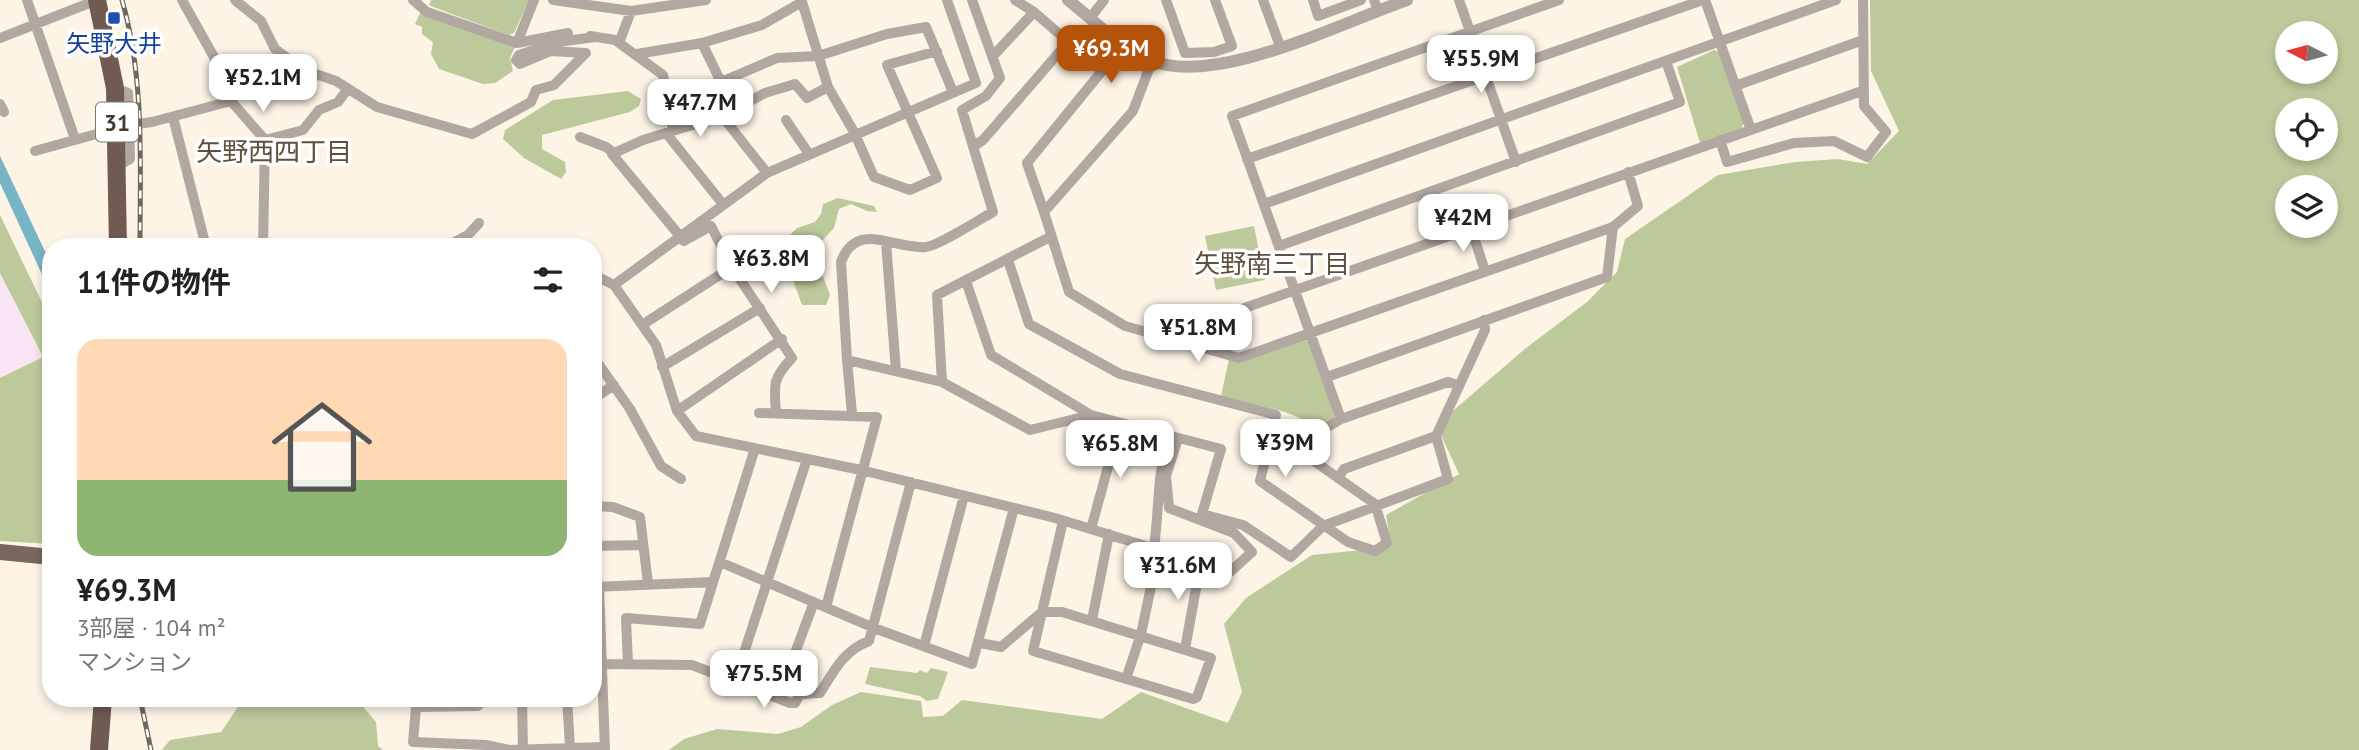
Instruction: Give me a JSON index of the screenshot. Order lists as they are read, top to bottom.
{
  "streets": {
    "highway": ["31"]
  },
  "districts": ["矢野西四丁目", "矢野南三丁目"],
  "places": {
    "transit": ["矢野大井"]
  },
  "north": "left",
  "page": {
    "price": [
      "¥69.3M",
      "¥55.9M",
      "¥52.1M",
      "¥47.7M",
      "¥42M",
      "¥63.8M",
      "¥51.8M",
      "¥39M",
      "¥65.8M",
      "¥31.6M",
      "¥75.5M"
    ],
    "heading": "11件の物件",
    "list": [
      {
        "name": "¥69.3M",
        "note": "3部屋 · 104 m² · マンション"
      }
    ]
  }
}
